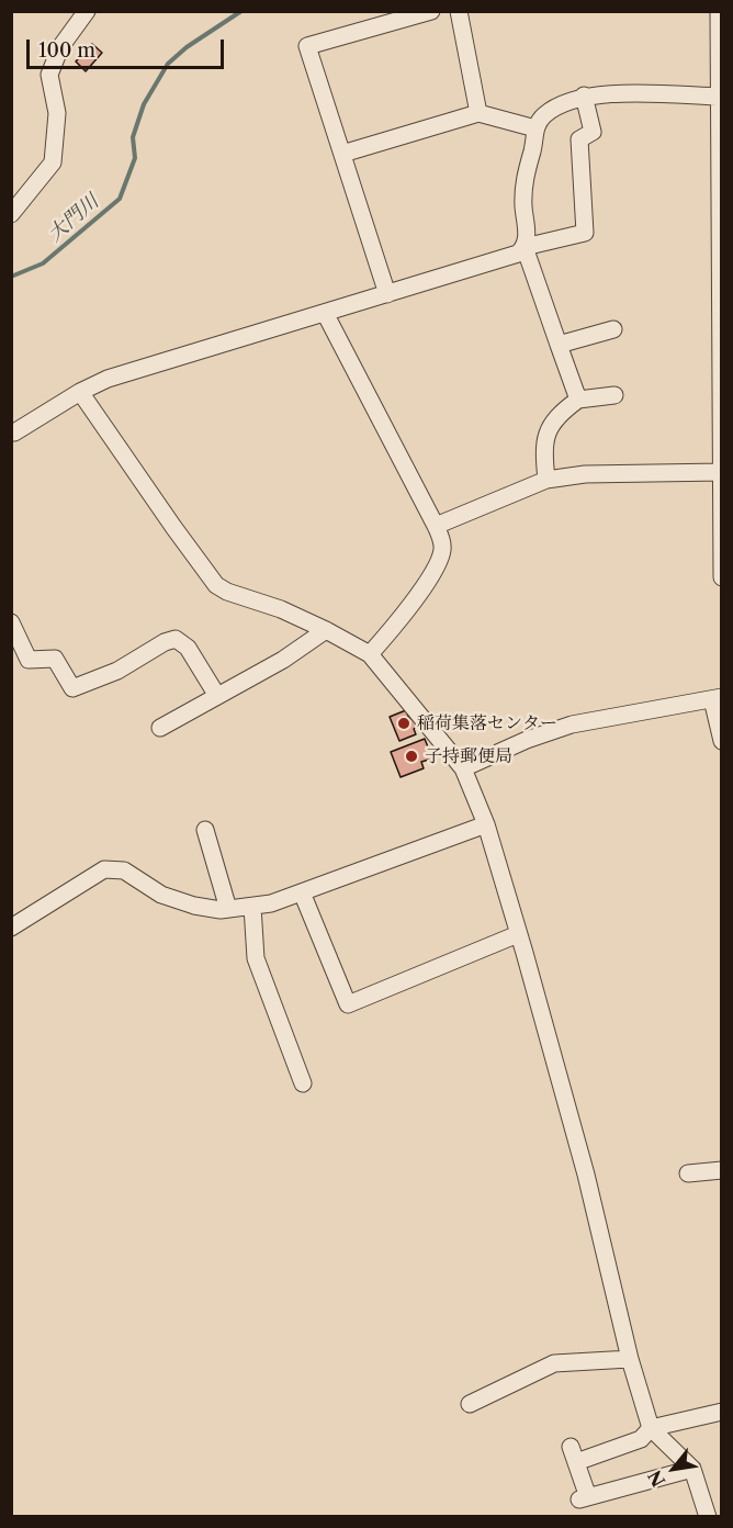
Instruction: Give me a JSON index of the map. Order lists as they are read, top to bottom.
{
  "water": ["大門川"],
  "places": ["稲荷集落センター", "子持郵便局"],
  "scale_bar": "100 m",
  "north": "bottom left"
}
